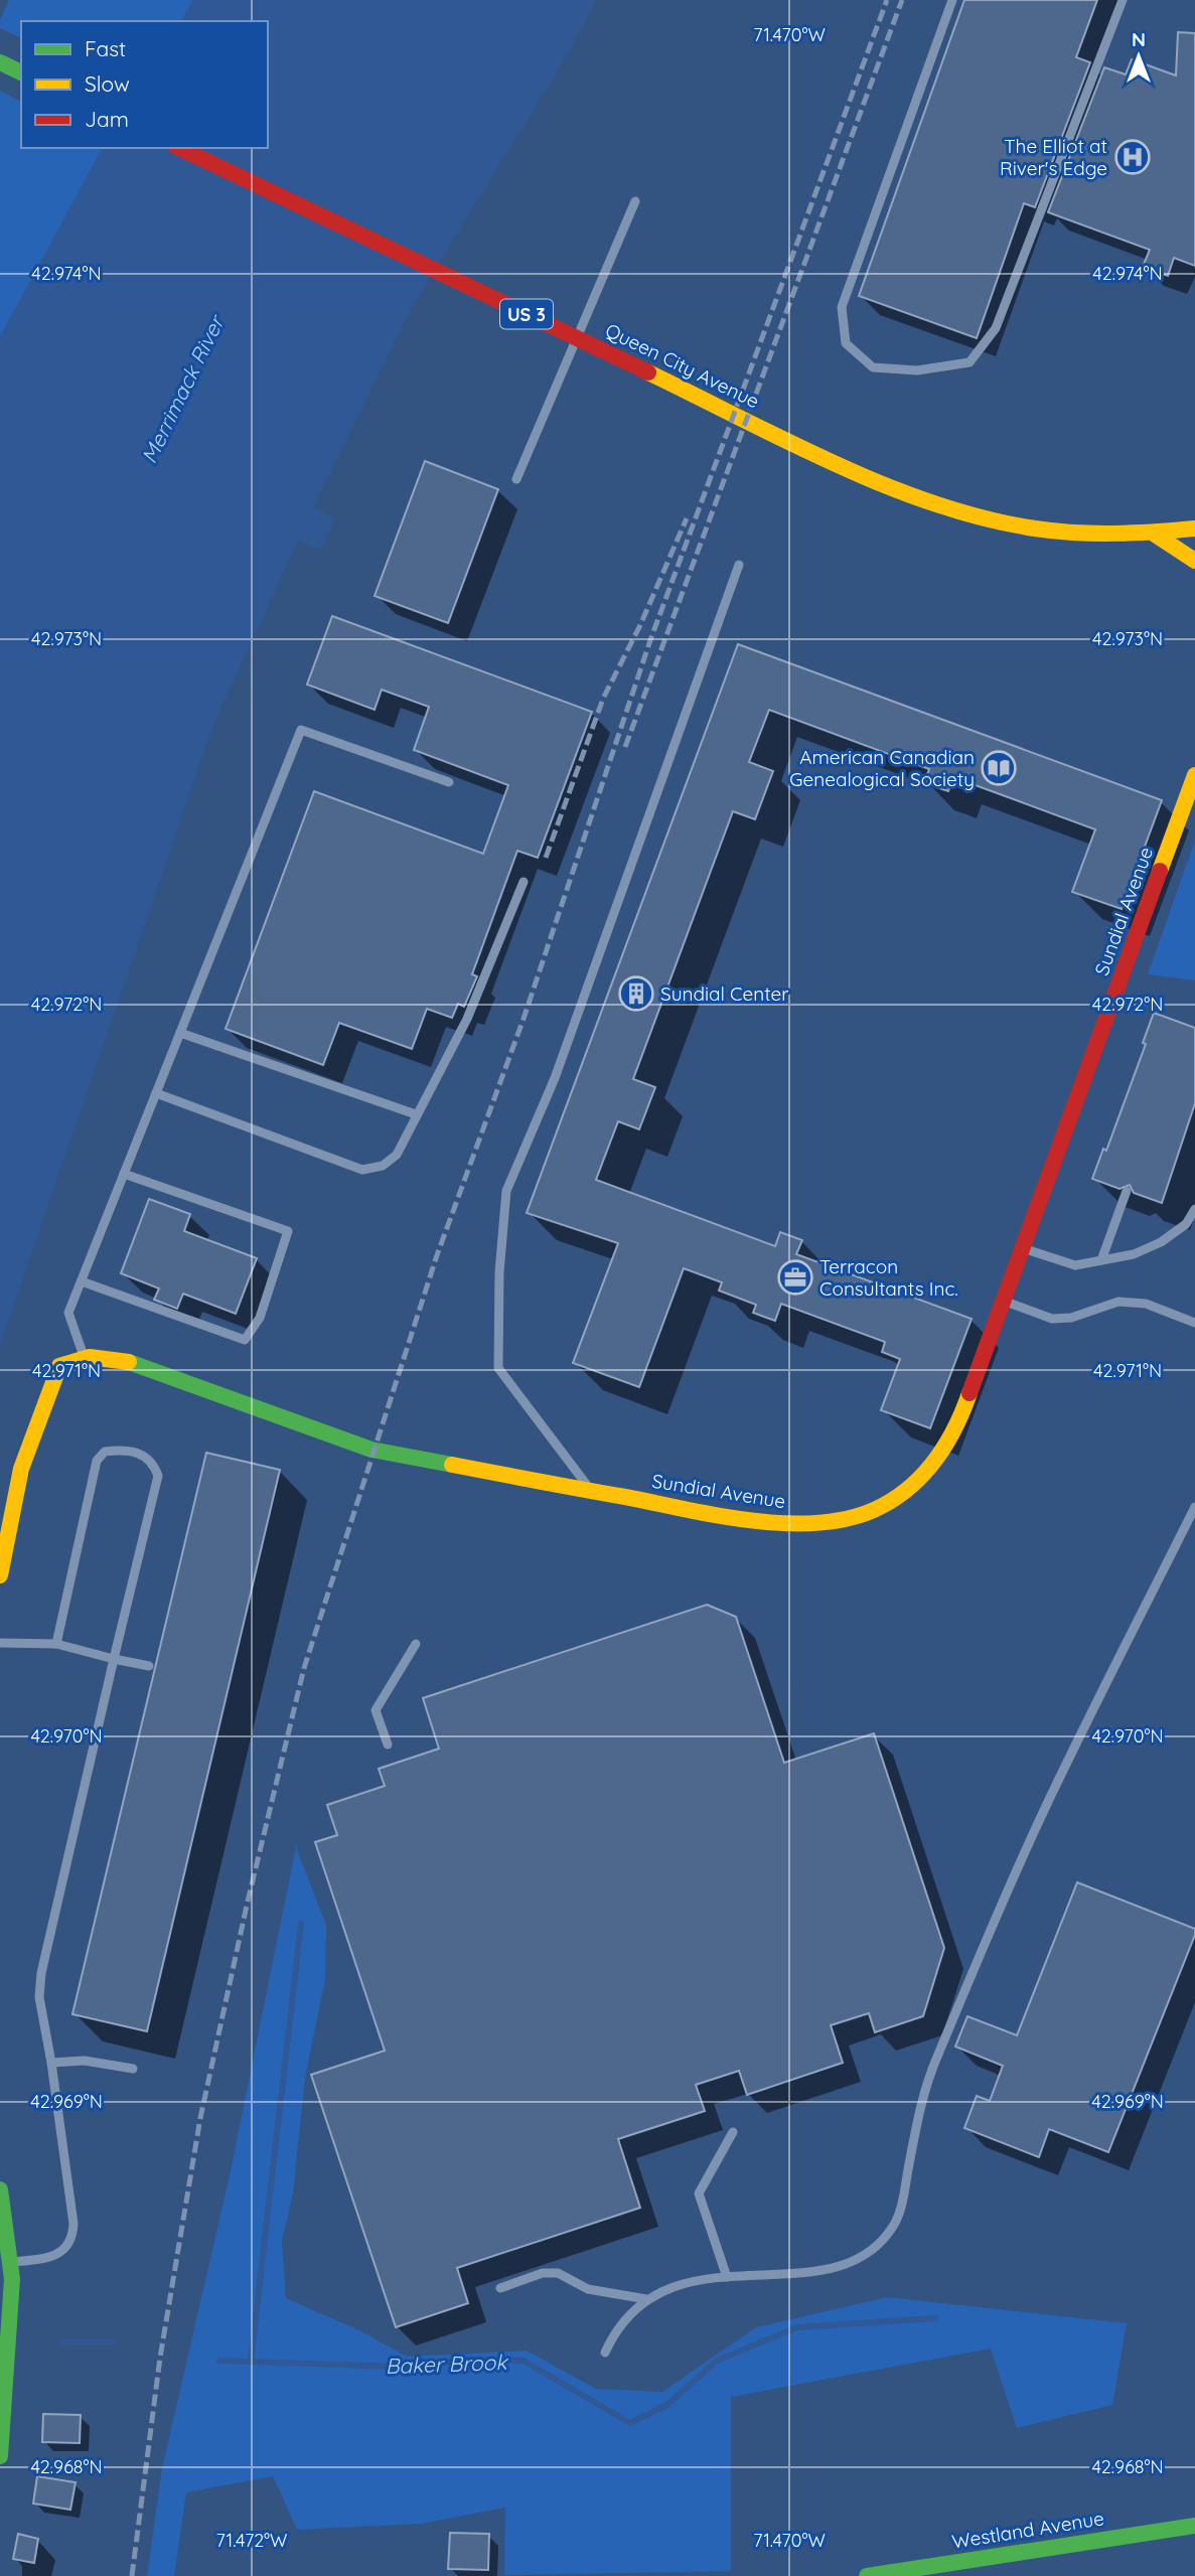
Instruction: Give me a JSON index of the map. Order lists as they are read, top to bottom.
{
  "streets": {
    "street": [
      "US 3",
      "Queen City Avenue",
      "Sundial Avenue",
      "Westland Avenue"
    ]
  },
  "water": ["Merrimack River", "Baker Brook"],
  "places": {
    "hospital": ["The Elliot at River's Edge"],
    "library": ["American Canadian Genealogical Society"],
    "building": ["Sundial Center"],
    "office": ["Terracon Consultants Inc."]
  },
  "legend": ["Fast", "Slow", "Jam"],
  "north": "top",
  "coordinates": [
    "71.470°W",
    "42.974°N",
    "42.973°N",
    "42.972°N",
    "42.971°N",
    "42.970°N",
    "42.969°N",
    "42.968°N",
    "71.472°W"
  ]
}
